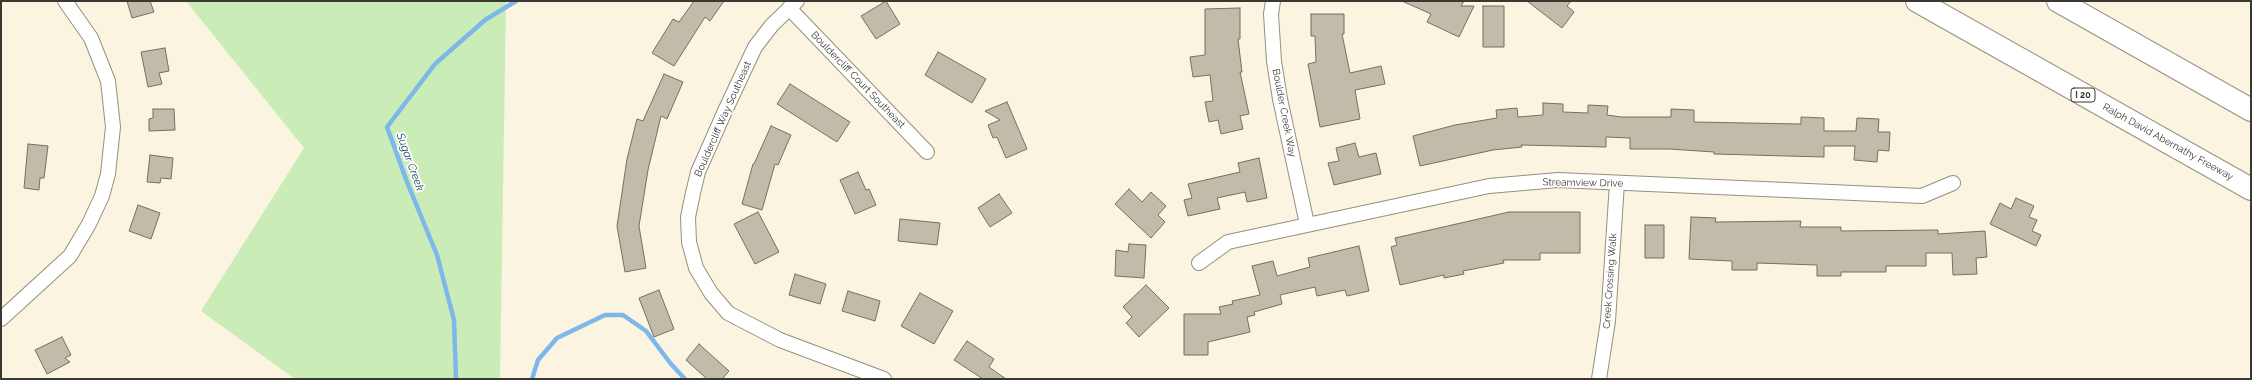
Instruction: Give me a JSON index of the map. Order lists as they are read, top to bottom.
{
  "streets": {
    "highway": ["I 20", "Ralph David Abernathy Freeway"],
    "street": [
      "Bouldercliff Court Southeast",
      "Boulder Creek Way",
      "Bouldercliff Way Southeast",
      "Streamview Drive",
      "Creek Crossing Walk"
    ]
  },
  "crossings": [
    ["Bouldercliff Court Southeast", "Bouldercliff Way Southeast"],
    ["Boulder Creek Way", "Streamview Drive"],
    ["Streamview Drive", "Creek Crossing Walk"]
  ],
  "water": ["Sugar Creek"]
}
